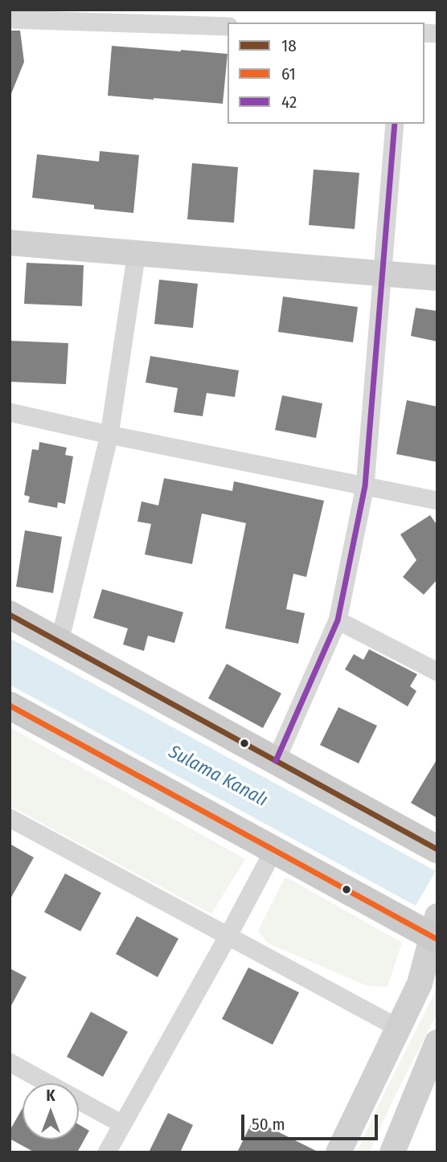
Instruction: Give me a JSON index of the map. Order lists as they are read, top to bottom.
{
  "water": ["Sulama Kanalı"],
  "lines": ["transit line 42", "transit line 18", "transit line 61"],
  "legend": ["18", "61", "42"],
  "scale_bar": "50 m",
  "north": "top"
}
